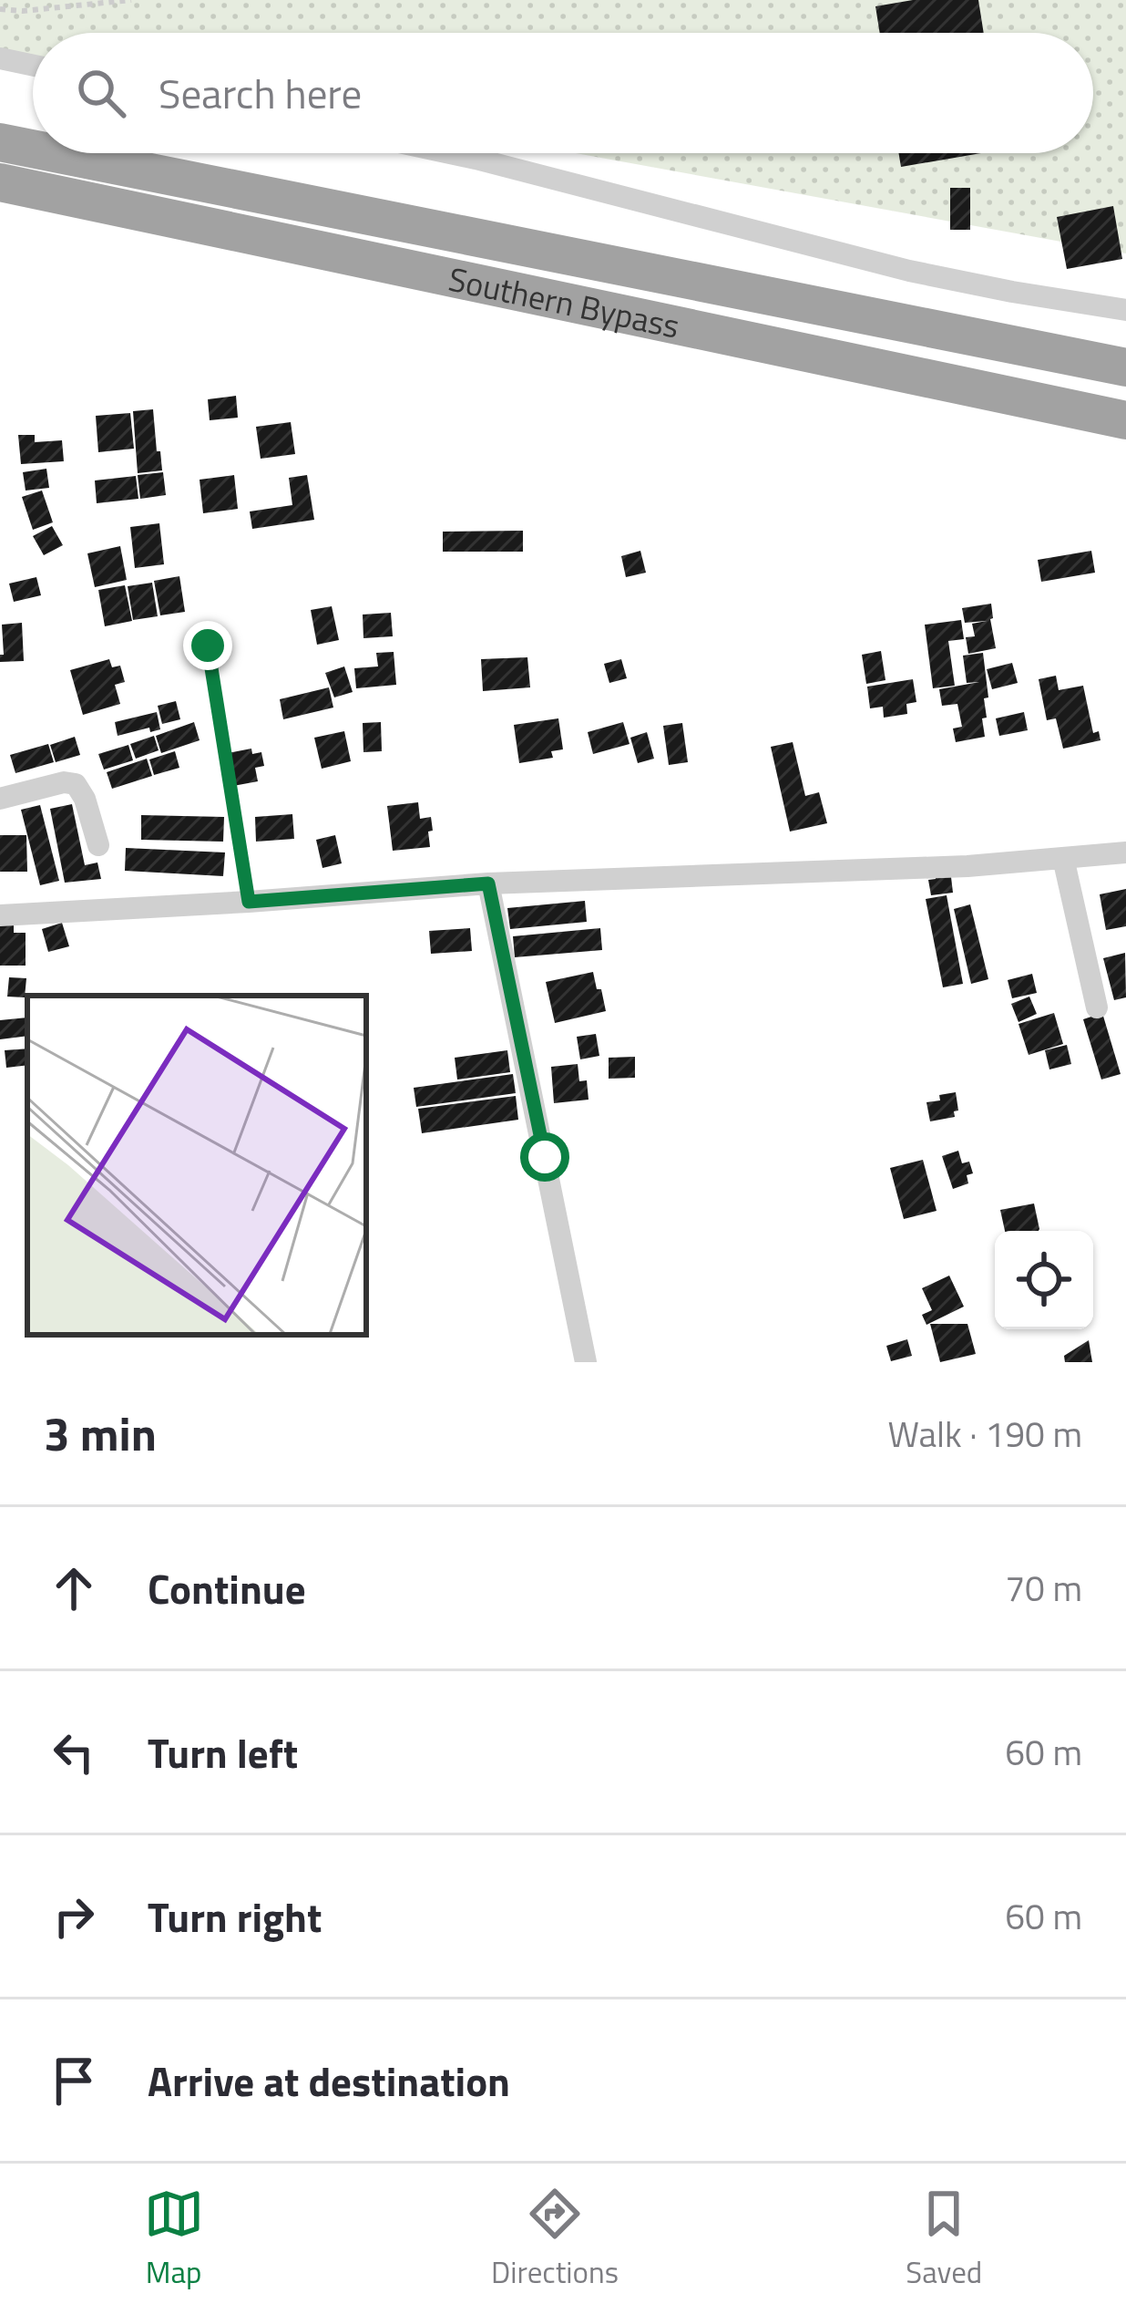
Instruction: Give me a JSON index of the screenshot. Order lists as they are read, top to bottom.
{
  "streets": {
    "highway": ["Southern Bypass"]
  },
  "page": {
    "search": "Search here",
    "heading": ["3 min", "Walk · 190 m"],
    "list": [
      ["Continue", "70 m"],
      ["Turn left", "60 m"],
      ["Turn right", "60 m"],
      "Arrive at destination"
    ],
    "nav": ["Map", "Directions", "Saved"]
  }
}
